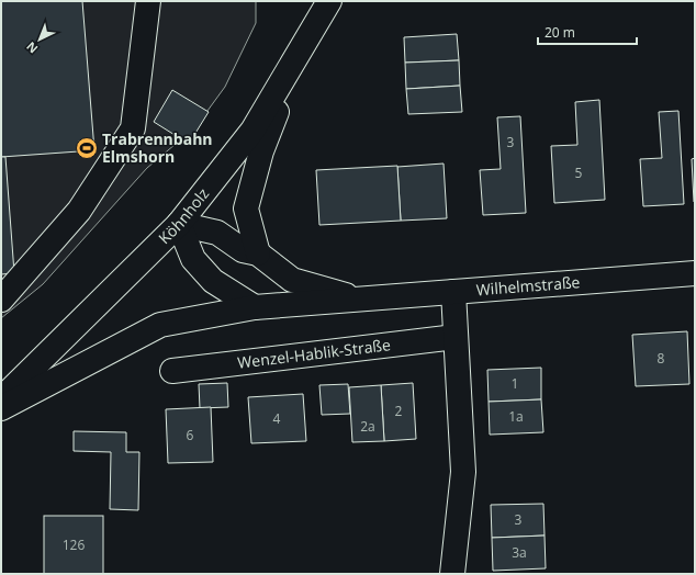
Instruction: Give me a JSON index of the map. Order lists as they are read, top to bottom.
{
  "streets": {
    "main road": ["Köhnholz", "Wilhelmstraße", "Wenzel-Hablik-Straße"]
  },
  "crossings": [
    ["Köhnholz", "Wilhelmstraße"]
  ],
  "places": {
    "sports": ["Trabrennbahn Elmshorn"]
  },
  "house_numbers": [
    "3",
    "5",
    "8",
    "1",
    "2",
    "1a",
    "4",
    "2a",
    "6",
    "3",
    "126",
    "3a"
  ],
  "scale_bar": "20 m",
  "north": "bottom left"
}
